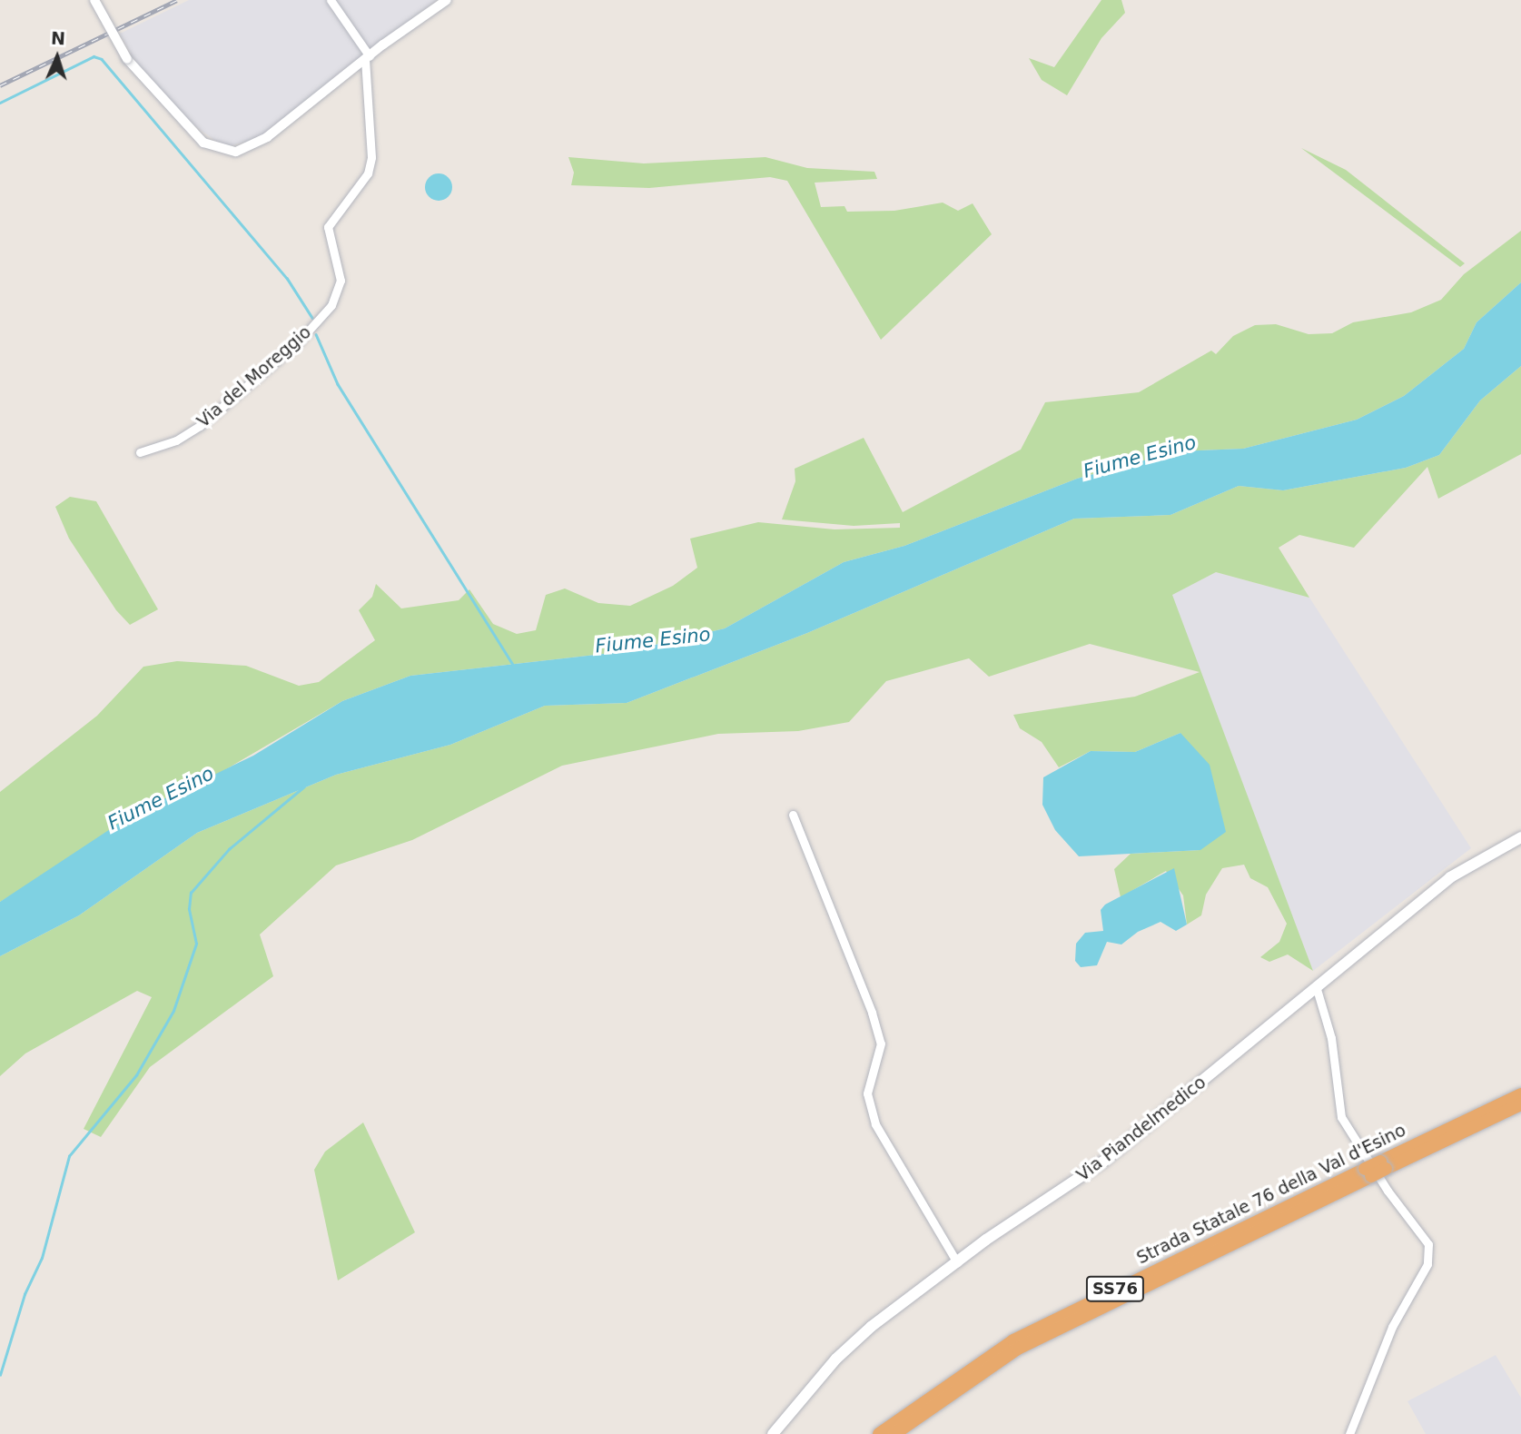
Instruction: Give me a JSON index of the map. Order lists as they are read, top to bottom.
{
  "streets": {
    "highway": ["Strada Statale 76 della Val d'Esino", "SS76"],
    "main road": ["Via Piandelmedico"],
    "street": ["Via del Moreggio"]
  },
  "water": ["Fiume Esino"],
  "north": "top"
}
